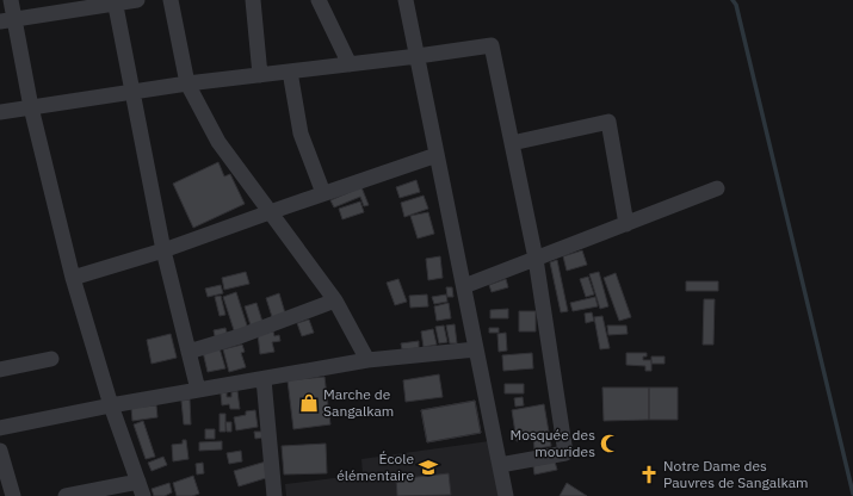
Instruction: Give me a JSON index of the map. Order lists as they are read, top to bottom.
{
  "places": {
    "shop": ["Marche de Sangalkam"],
    "mosque": ["Mosquée des mourides"],
    "school or university": ["École élémentaire"],
    "church": ["Notre Dame des Pauvres de Sangalkam"]
  }
}
